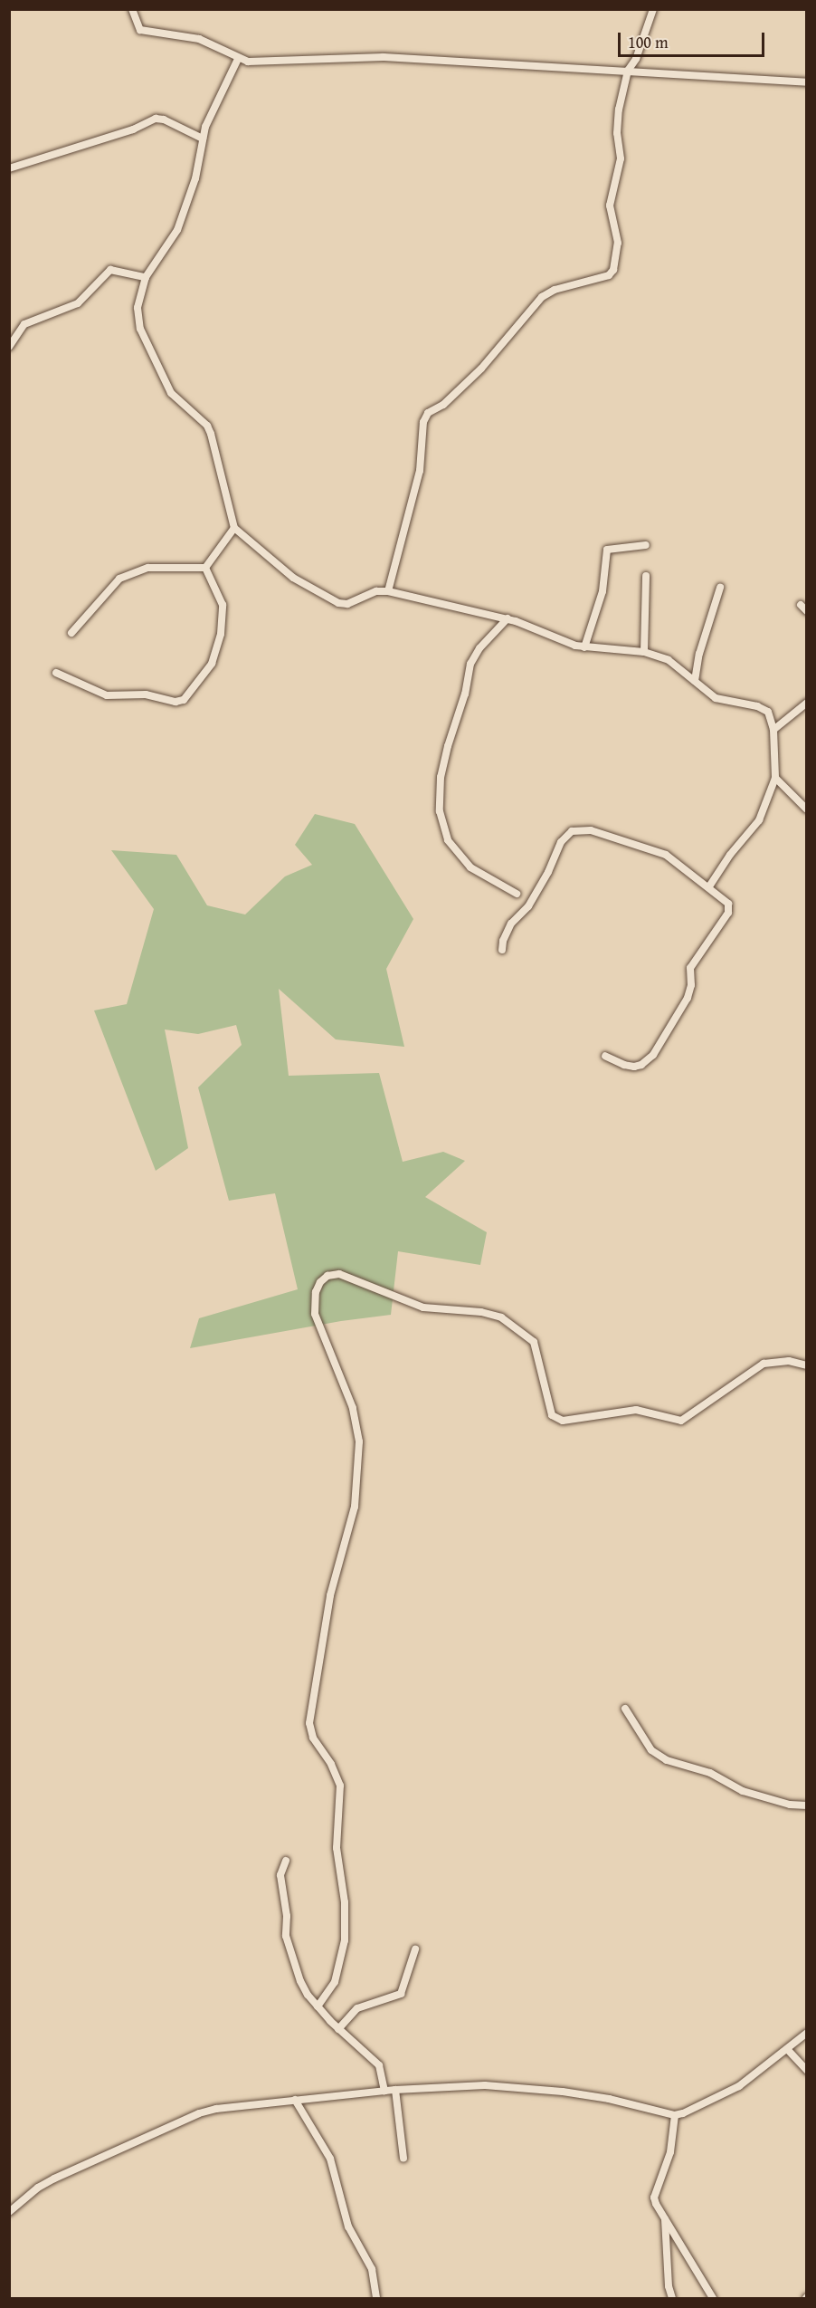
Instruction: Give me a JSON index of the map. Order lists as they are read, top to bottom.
{
  "scale_bar": "100 m"
}
